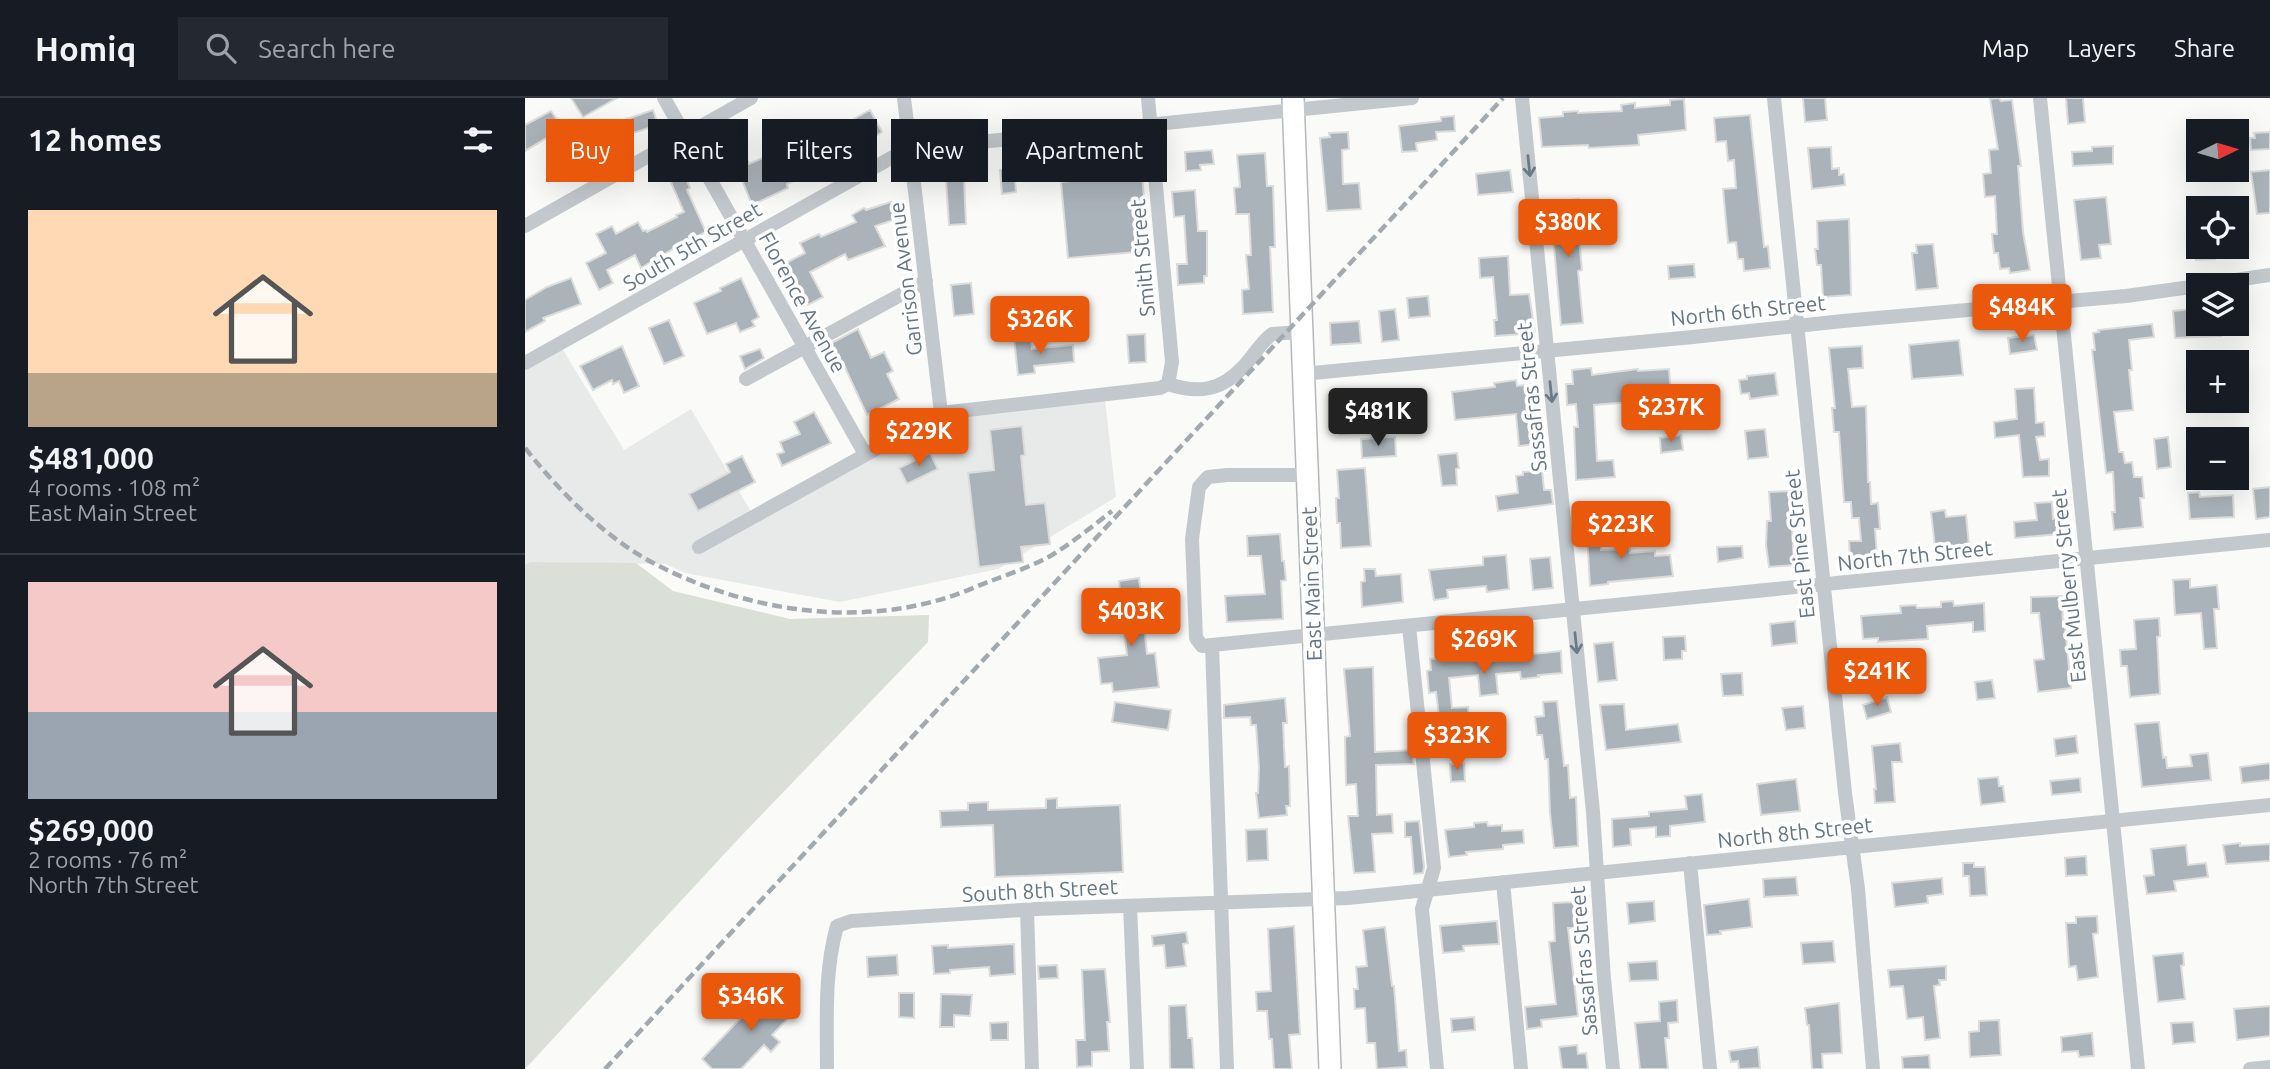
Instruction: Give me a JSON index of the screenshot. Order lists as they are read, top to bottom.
{
  "streets": {
    "highway": ["East Main Street"],
    "street": [
      "South 5th Street",
      "Smith Street",
      "Garrison Avenue",
      "Florence Avenue",
      "North 6th Street",
      "Sassafras Street",
      "East Pine Street",
      "North 7th Street",
      "East Mulberry Street",
      "North 8th Street",
      "South 8th Street"
    ]
  },
  "crossings": [
    ["South 5th Street", "Florence Avenue"],
    ["South 5th Street", "East Main Street"],
    ["North 6th Street", "Sassafras Street"],
    ["North 6th Street", "East Pine Street"],
    ["North 6th Street", "East Main Street"],
    ["North 6th Street", "East Mulberry Street"],
    ["Sassafras Street", "North 7th Street"],
    ["Sassafras Street", "North 8th Street"],
    ["East Pine Street", "North 7th Street"],
    ["East Pine Street", "North 8th Street"],
    ["North 7th Street", "East Main Street"],
    ["North 7th Street", "East Mulberry Street"],
    ["East Main Street", "North 8th Street"],
    ["East Main Street", "South 8th Street"],
    ["East Mulberry Street", "North 8th Street"],
    ["North 8th Street", "South 8th Street"]
  ],
  "one_way": ["Sassafras Street"],
  "north": "right",
  "page": {
    "header": "Homiq",
    "search": "Search here",
    "nav": ["Map", "Layers", "Share"],
    "heading": "12 homes",
    "map_buttons": ["+", "−"],
    "chip": [
      "Buy",
      "Rent",
      "Filters",
      "New",
      "Apartment"
    ],
    "list": [
      {
        "name": "$481,000",
        "note": "4 rooms · 108 m² · East Main Street"
      },
      {
        "name": "$269,000",
        "note": "2 rooms · 76 m² · North 7th Street"
      }
    ],
    "price": [
      "$380K",
      "$484K",
      "$326K",
      "$237K",
      "$481K",
      "$229K",
      "$223K",
      "$403K",
      "$269K",
      "$241K",
      "$323K",
      "$346K"
    ]
  }
}
